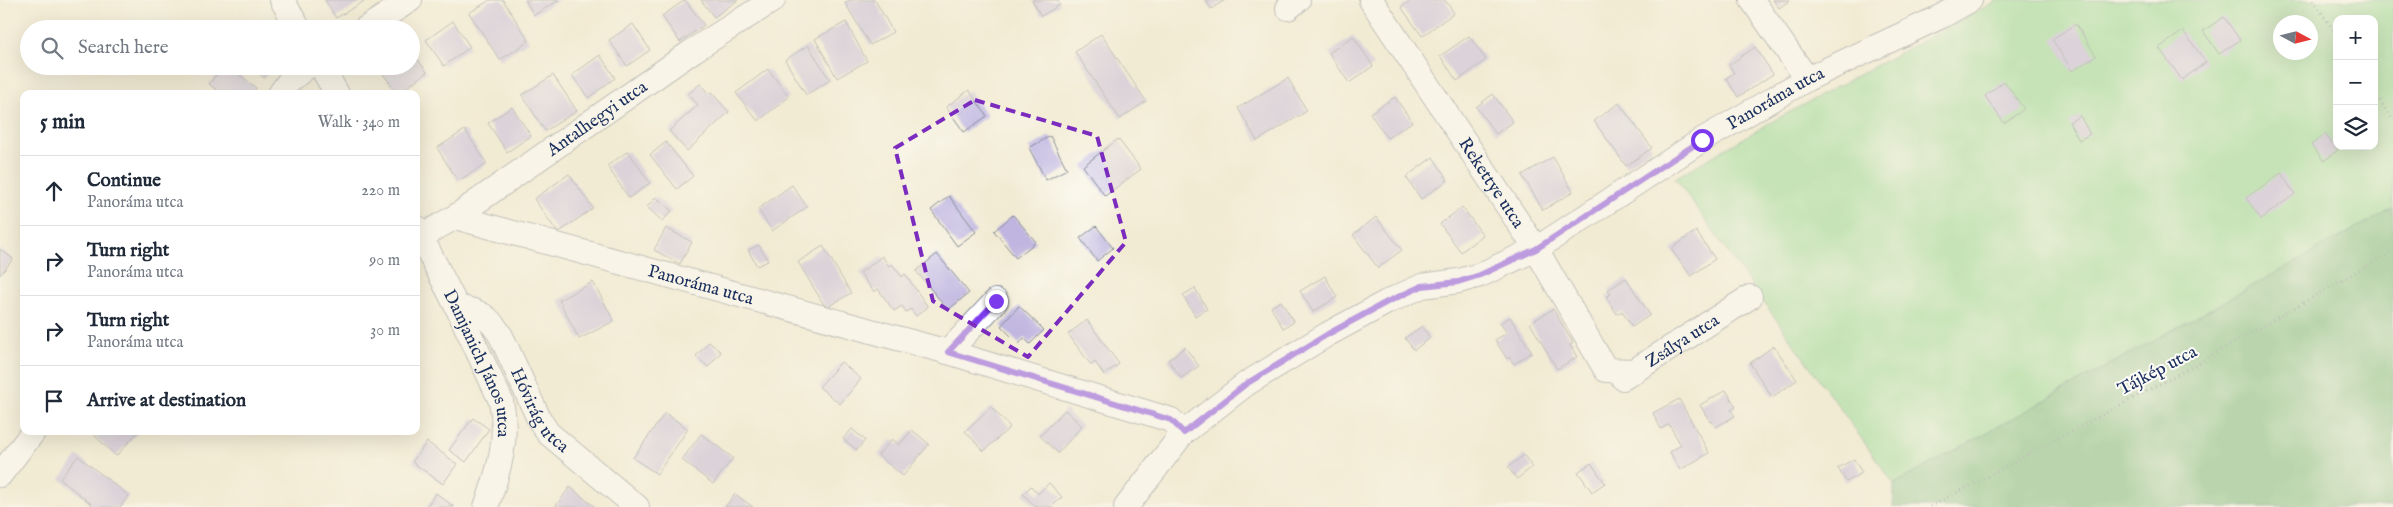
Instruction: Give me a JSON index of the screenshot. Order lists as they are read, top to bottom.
{
  "streets": {
    "street": [
      "Panoráma utca",
      "Antalhegyi utca",
      "Rekettye utca",
      "Zsálya utca",
      "Damjanich János utca",
      "Hóvirág utca"
    ],
    "path": ["Tájkép utca"]
  },
  "crossings": [
    ["Panoráma utca", "Antalhegyi utca"],
    ["Panoráma utca", "Rekettye utca"],
    ["Rekettye utca", "Zsálya utca"],
    ["Damjanich János utca", "Hóvirág utca"]
  ],
  "north": "right",
  "page": {
    "map_buttons": ["+", "−"],
    "search": "Search here",
    "heading": ["5 min", "Walk · 340 m"],
    "list": [
      ["Continue", "Panoráma utca", "220 m"],
      ["Turn right", "Panoráma utca", "90 m"],
      ["Turn right", "Panoráma utca", "30 m"],
      "Arrive at destination"
    ]
  }
}
